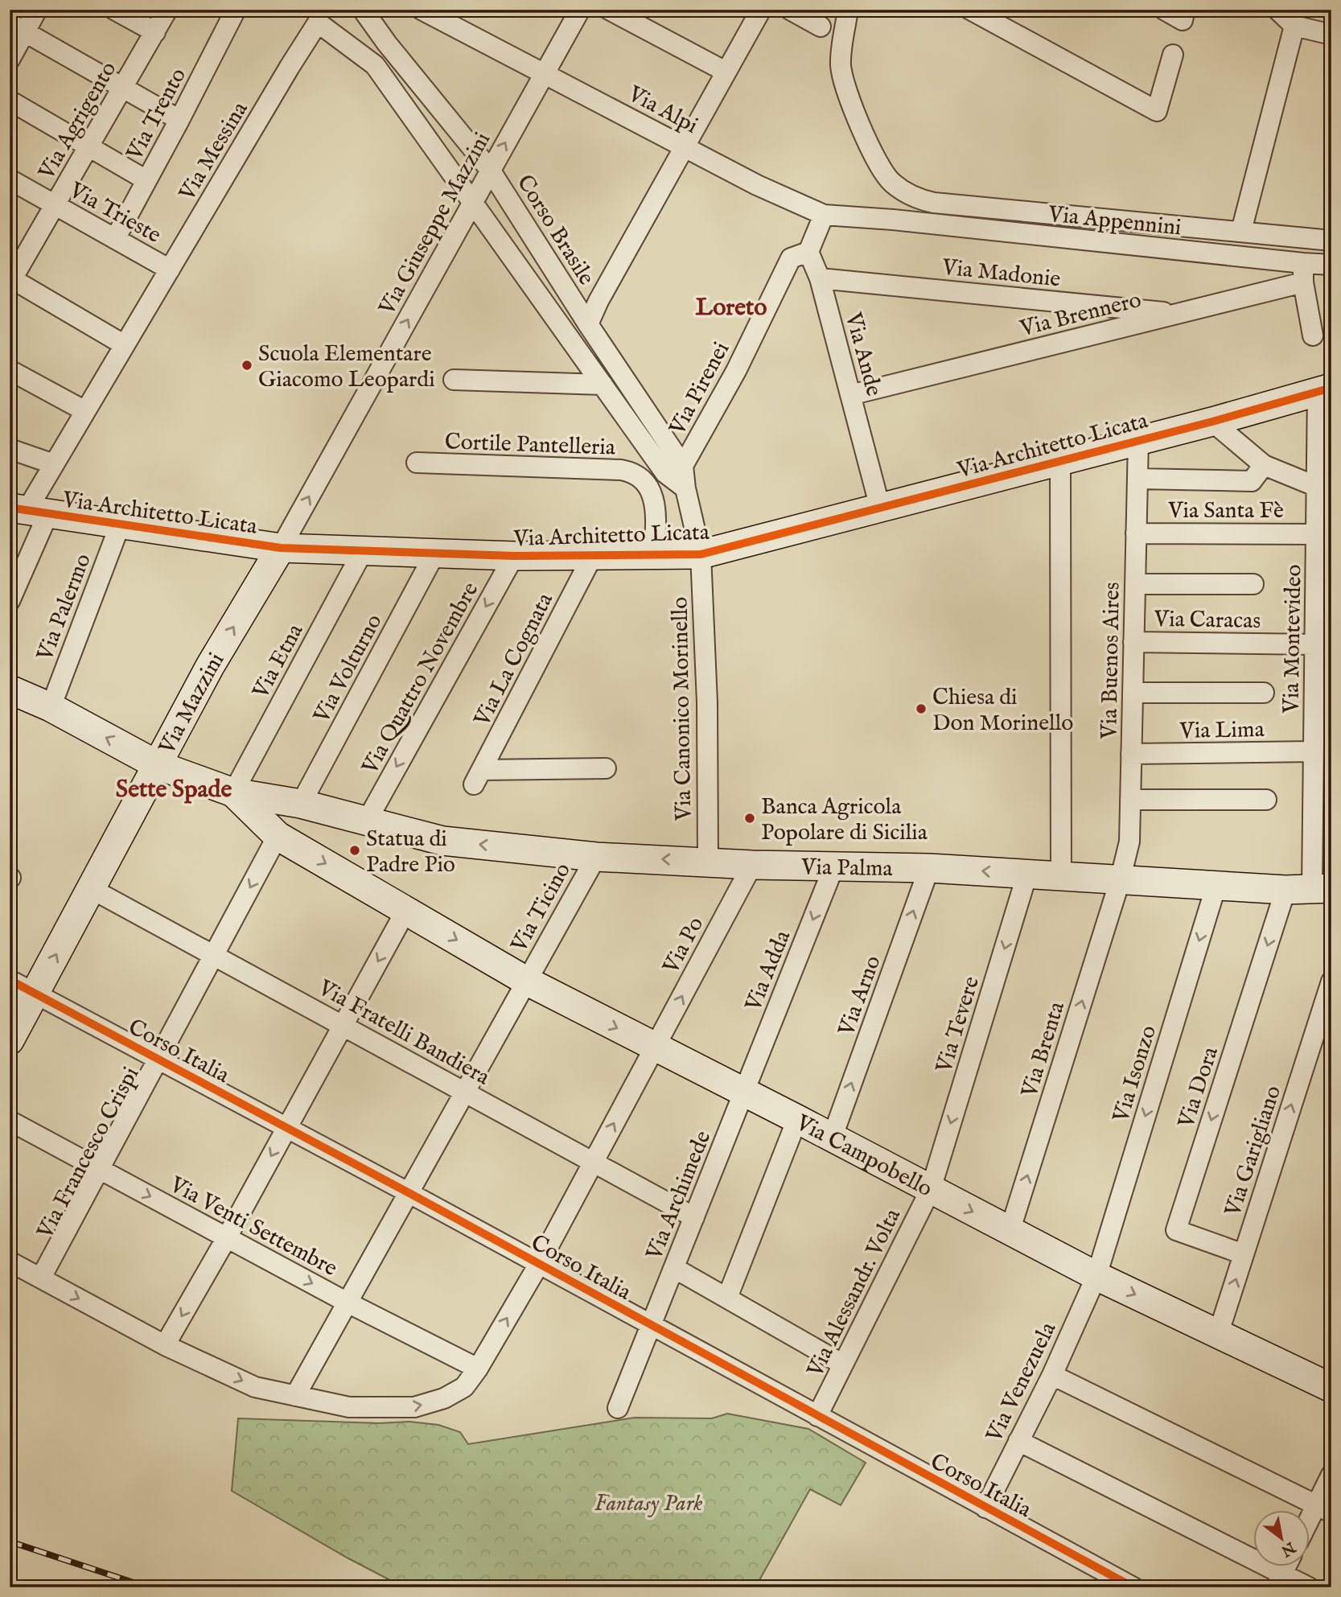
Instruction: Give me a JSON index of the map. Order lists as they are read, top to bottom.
{
  "streets": {
    "main road": [
      "Via Architetto Licata",
      "Via Mazzini",
      "Via Palma",
      "Via Campobello"
    ],
    "street": [
      "Via Alpi",
      "Via Trento",
      "Via Agrigento",
      "Via Messina",
      "Via Trieste",
      "Via Appennini",
      "Via Giuseppe Mazzini",
      "Corso Brasile",
      "Via Madonie",
      "Via Brennero",
      "Via Ande",
      "Via Pirenei",
      "Cortile Pantelleria",
      "Via Santa Fè",
      "Via Palermo",
      "Via Caracas",
      "Via Montevideo",
      "Via La Cognata",
      "Via Etna",
      "Via Buenos Aires",
      "Via Volturno",
      "Via Quattro Novembre",
      "Via Canonico Morinello",
      "Via Lima",
      "Via Ticino",
      "Via Po",
      "Via Adda",
      "Via Arno",
      "Via Tevere",
      "Via Fratelli Bandiera",
      "Via Brenta",
      "Corso Italia",
      "Via Isonzo",
      "Via Dora",
      "Via Garigliano",
      "Via Francesco Crispi",
      "Via Archimede",
      "Via Venti Settembre",
      "Via Alessandr. Volta",
      "Via Venezuela"
    ]
  },
  "crossings": [
    ["Via Alpi", "Via Appennini"],
    ["Via Alpi", "Via Giuseppe Mazzini"],
    ["Via Trento", "Via Trieste"],
    ["Via Agrigento", "Via Trieste"],
    ["Via Messina", "Via Trieste"],
    ["Via Messina", "Via Giuseppe Mazzini"],
    ["Via Messina", "Via Architetto Licata"],
    ["Via Appennini", "Via Brennero"],
    ["Via Giuseppe Mazzini", "Corso Brasile"],
    ["Via Giuseppe Mazzini", "Via Architetto Licata"],
    ["Via Giuseppe Mazzini", "Via Mazzini"],
    ["Corso Brasile", "Via Pirenei"],
    ["Corso Brasile", "Via Architetto Licata"],
    ["Corso Brasile", "Via Canonico Morinello"],
    ["Via Madonie", "Via Brennero"],
    ["Via Madonie", "Via Ande"],
    ["Via Brennero", "Via Ande"],
    ["Via Ande", "Via Pirenei"],
    ["Via Ande", "Via Architetto Licata"],
    ["Cortile Pantelleria", "Via Architetto Licata"],
    ["Via Architetto Licata", "Via Palermo"],
    ["Via Architetto Licata", "Via Montevideo"],
    ["Via Architetto Licata", "Via La Cognata"],
    ["Via Architetto Licata", "Via Etna"],
    ["Via Architetto Licata", "Via Buenos Aires"],
    ["Via Architetto Licata", "Via Volturno"],
    ["Via Architetto Licata", "Via Quattro Novembre"],
    ["Via Architetto Licata", "Via Mazzini"],
    ["Via Architetto Licata", "Via Canonico Morinello"],
    ["Via Santa Fè", "Via Montevideo"],
    ["Via Santa Fè", "Via Buenos Aires"],
    ["Via Caracas", "Via Montevideo"],
    ["Via Caracas", "Via Buenos Aires"],
    ["Via Montevideo", "Via Lima"],
    ["Via Montevideo", "Via Palma"],
    ["Via Montevideo", "Via Dora"],
    ["Via Etna", "Via Palma"],
    ["Via Etna", "Via Campobello"],
    ["Via Buenos Aires", "Via Lima"],
    ["Via Buenos Aires", "Via Palma"],
    ["Via Buenos Aires", "Via Brenta"],
    ["Via Volturno", "Via Palma"],
    ["Via Quattro Novembre", "Via Palma"],
    ["Via Mazzini", "Via Fratelli Bandiera"],
    ["Via Mazzini", "Corso Italia"],
    ["Via Canonico Morinello", "Via Palma"],
    ["Via Palma", "Via Ticino"],
    ["Via Palma", "Via Po"],
    ["Via Palma", "Via Adda"],
    ["Via Palma", "Via Arno"],
    ["Via Palma", "Via Tevere"],
    ["Via Palma", "Via Brenta"],
    ["Via Palma", "Via Isonzo"],
    ["Via Palma", "Via Dora"],
    ["Via Palma", "Via Campobello"],
    ["Via Ticino", "Via Po"],
    ["Via Ticino", "Via Fratelli Bandiera"],
    ["Via Ticino", "Corso Italia"],
    ["Via Ticino", "Via Campobello"],
    ["Via Ticino", "Via Venti Settembre"],
    ["Via Po", "Via Fratelli Bandiera"],
    ["Via Po", "Corso Italia"],
    ["Via Po", "Via Francesco Crispi"],
    ["Via Po", "Via Campobello"],
    ["Via Po", "Via Venti Settembre"],
    ["Via Adda", "Via Campobello"],
    ["Via Adda", "Via Archimede"],
    ["Via Arno", "Via Campobello"],
    ["Via Tevere", "Via Campobello"],
    ["Via Tevere", "Via Alessandr. Volta"],
    ["Via Fratelli Bandiera", "Via Francesco Crispi"],
    ["Via Fratelli Bandiera", "Via Archimede"],
    ["Via Brenta", "Via Campobello"],
    ["Corso Italia", "Via Francesco Crispi"],
    ["Corso Italia", "Via Archimede"],
    ["Corso Italia", "Via Alessandr. Volta"],
    ["Corso Italia", "Via Venezuela"],
    ["Via Isonzo", "Via Campobello"],
    ["Via Isonzo", "Via Venezuela"],
    ["Via Dora", "Via Garigliano"],
    ["Via Garigliano", "Via Campobello"],
    ["Via Francesco Crispi", "Via Campobello"],
    ["Via Francesco Crispi", "Via Venti Settembre"],
    ["Via Campobello", "Via Archimede"],
    ["Via Campobello", "Via Alessandr. Volta"],
    ["Via Campobello", "Via Venezuela"]
  ],
  "one_way": [
    "Via Quattro Novembre",
    "Via Mazzini",
    "Via Palma",
    "Via Adda",
    "Via Arno",
    "Via Tevere",
    "Via Brenta",
    "Via Isonzo",
    "Via Dora",
    "Via Garigliano",
    "Via Campobello",
    "Via Venti Settembre"
  ],
  "districts": ["Loreto", "Sette Spade"],
  "parks": ["Fantasy Park"],
  "places": [
    "Scuola Elementare Giacomo Leopardi",
    "Chiesa di Don Morinello",
    "Banca Agricola Popolare di Sicilia",
    "Statua di Padre Pio"
  ],
  "north": "bottom right"
}
